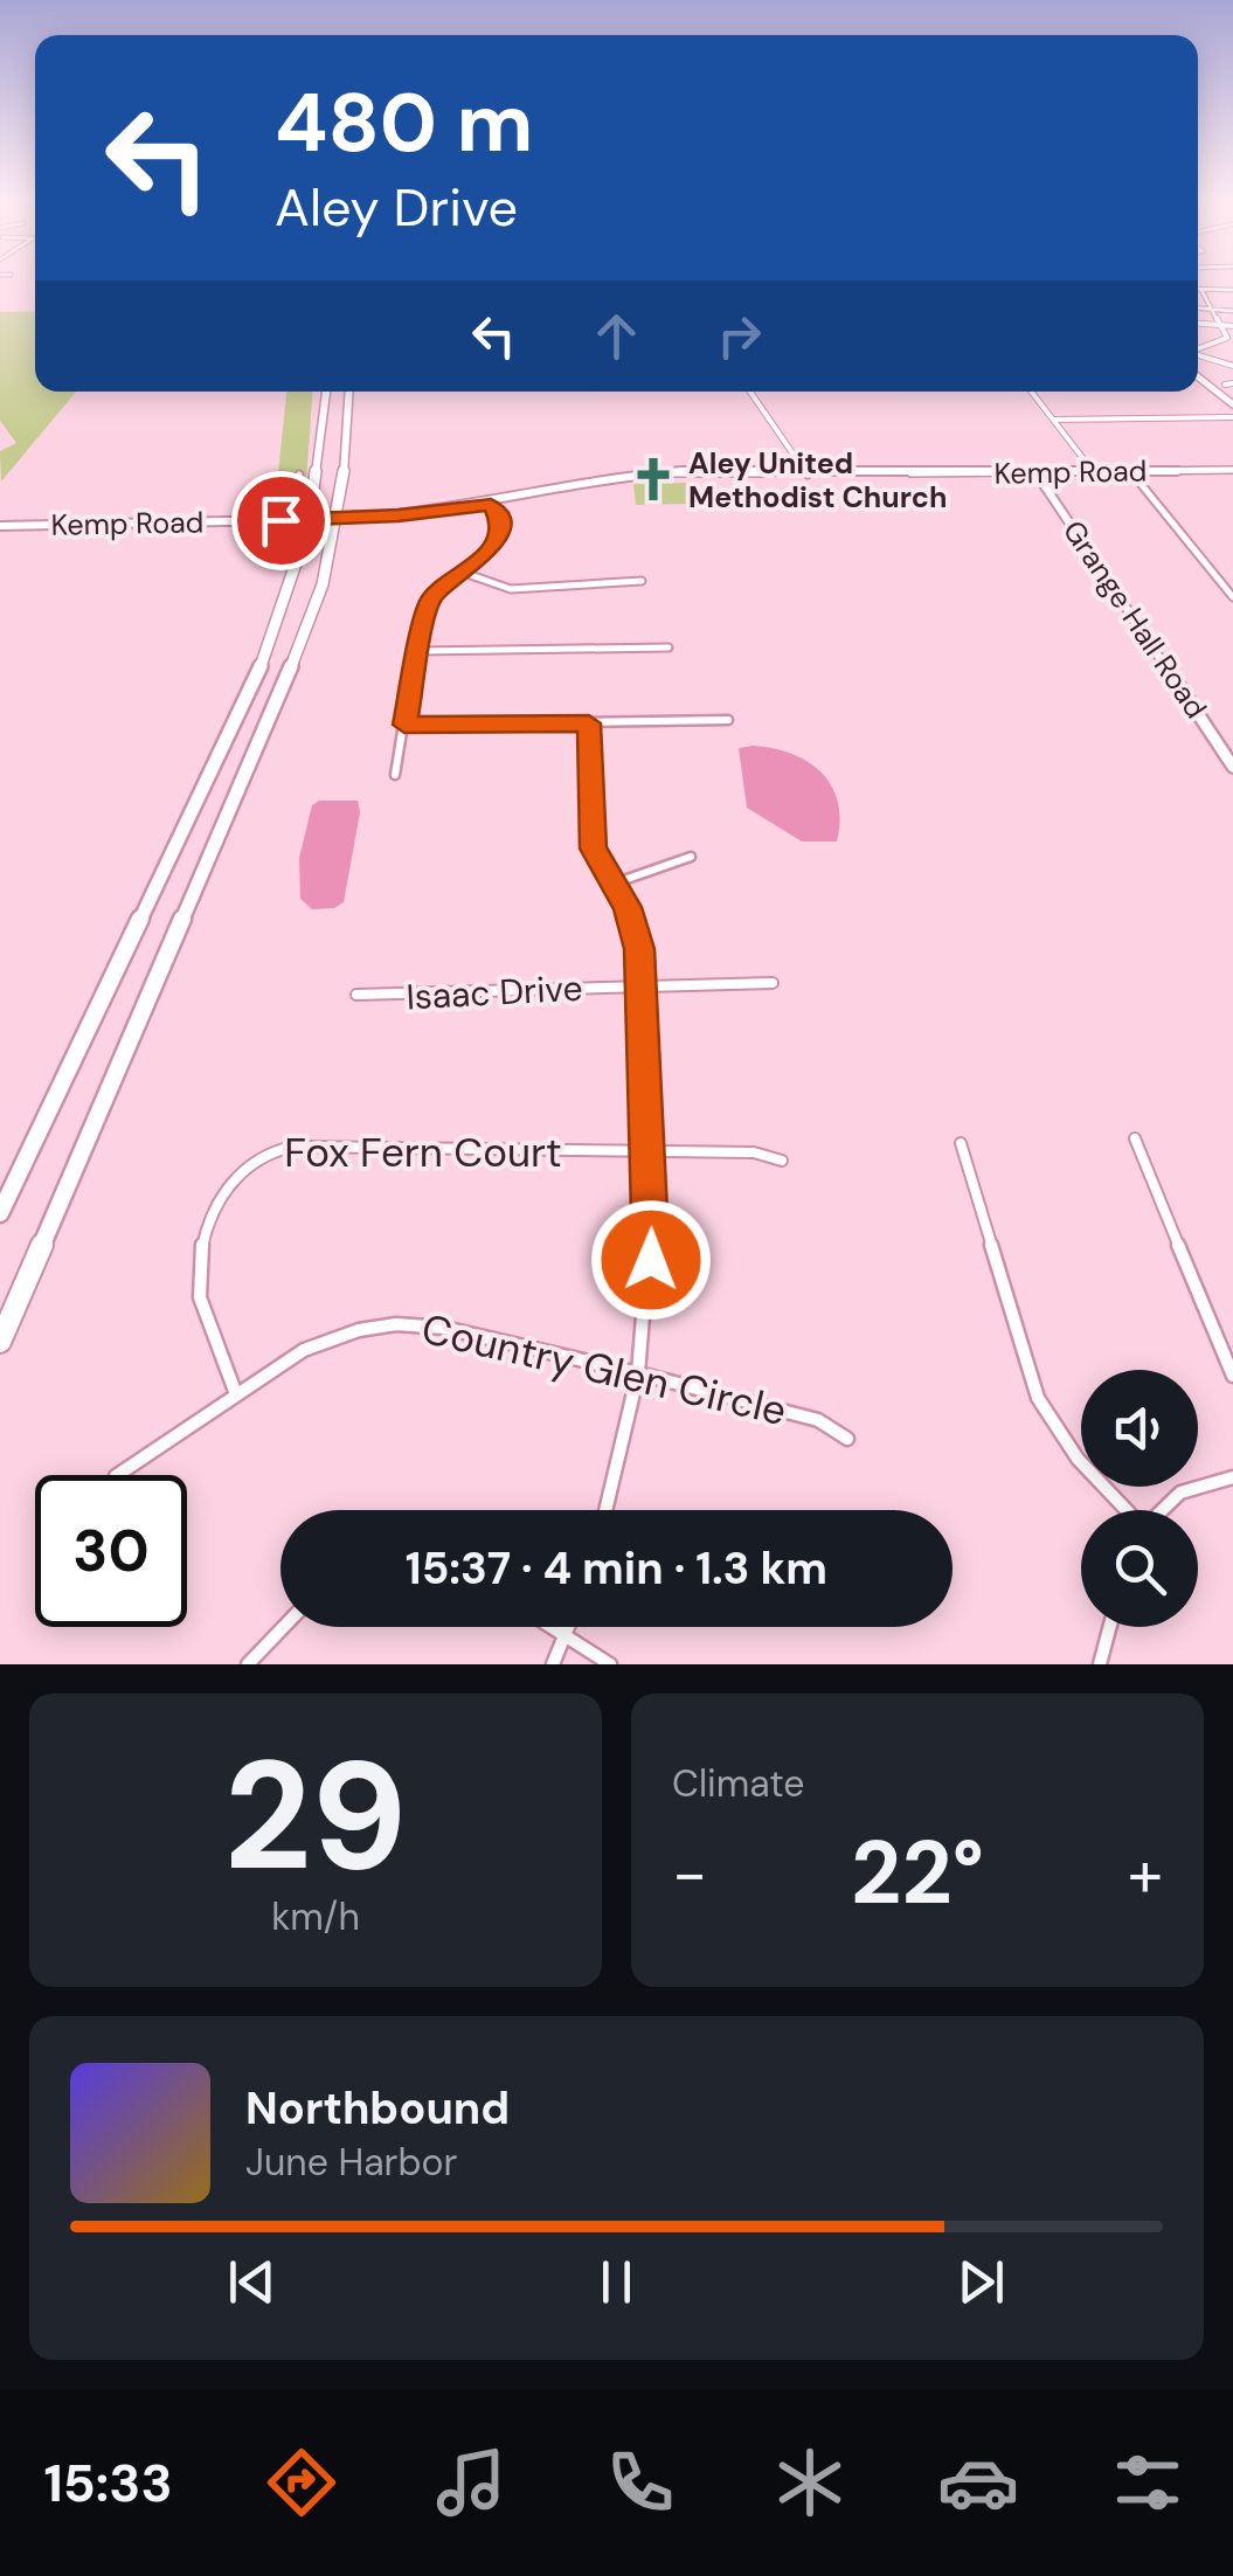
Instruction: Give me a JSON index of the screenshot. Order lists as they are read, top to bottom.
{
  "streets": {
    "main road": ["Kemp Road", "Grange Hall Road"],
    "street": ["Isaac Drive", "Fox Fern Court", "Country Glen Circle"]
  },
  "crossings": [
    ["Kemp Road", "Grange Hall Road"],
    ["Fox Fern Court", "Country Glen Circle"]
  ],
  "places": {
    "church": ["Aley United Methodist Church"]
  },
  "page": {
    "turn": ["480 m", "Aley Drive"],
    "limit": "30",
    "trip": "15:37 · 4 min · 1.3 km",
    "tile": [
      ["29", "km/h"],
      "Climate"
    ],
    "heat": ["−", "22°", "+"],
    "song": ["Northbound", "June Harbor"],
    "tabs": "15:33"
  }
}
